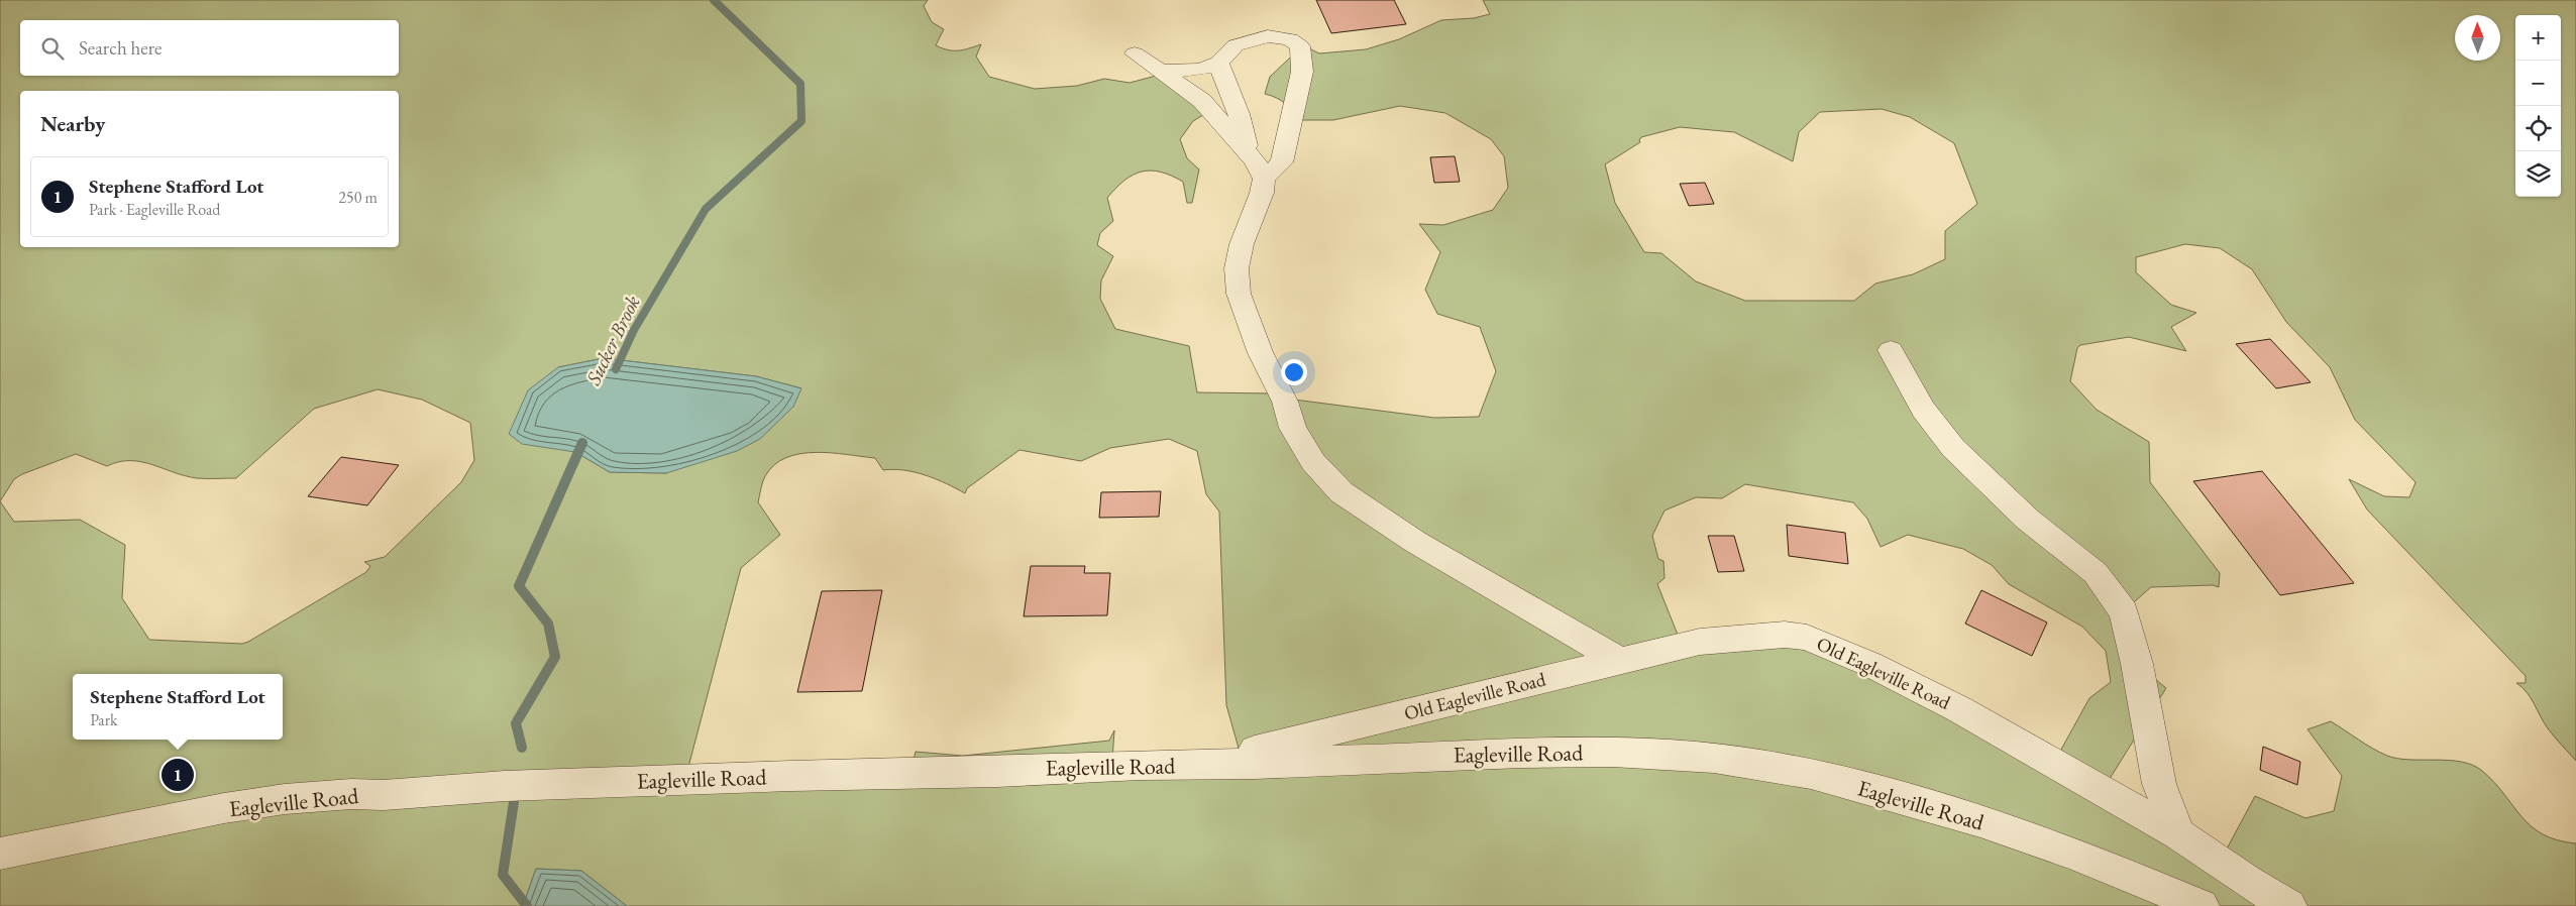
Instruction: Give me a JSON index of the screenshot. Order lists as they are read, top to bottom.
{
  "streets": {
    "street": ["Old Eagleville Road", "Eagleville Road"]
  },
  "crossings": [
    ["Old Eagleville Road", "Eagleville Road"]
  ],
  "water": ["Sucker Brook"],
  "north": "top",
  "page": {
    "map_buttons": ["+", "−"],
    "search": "Search here",
    "heading": "Nearby",
    "list": [
      {
        "mark": "1",
        "name": "Stephene Stafford Lot",
        "note": "Park · Eagleville Road",
        "value": "250 m"
      }
    ],
    "popup": ["Stephene Stafford Lot", "Park"],
    "pins": "1"
  }
}
